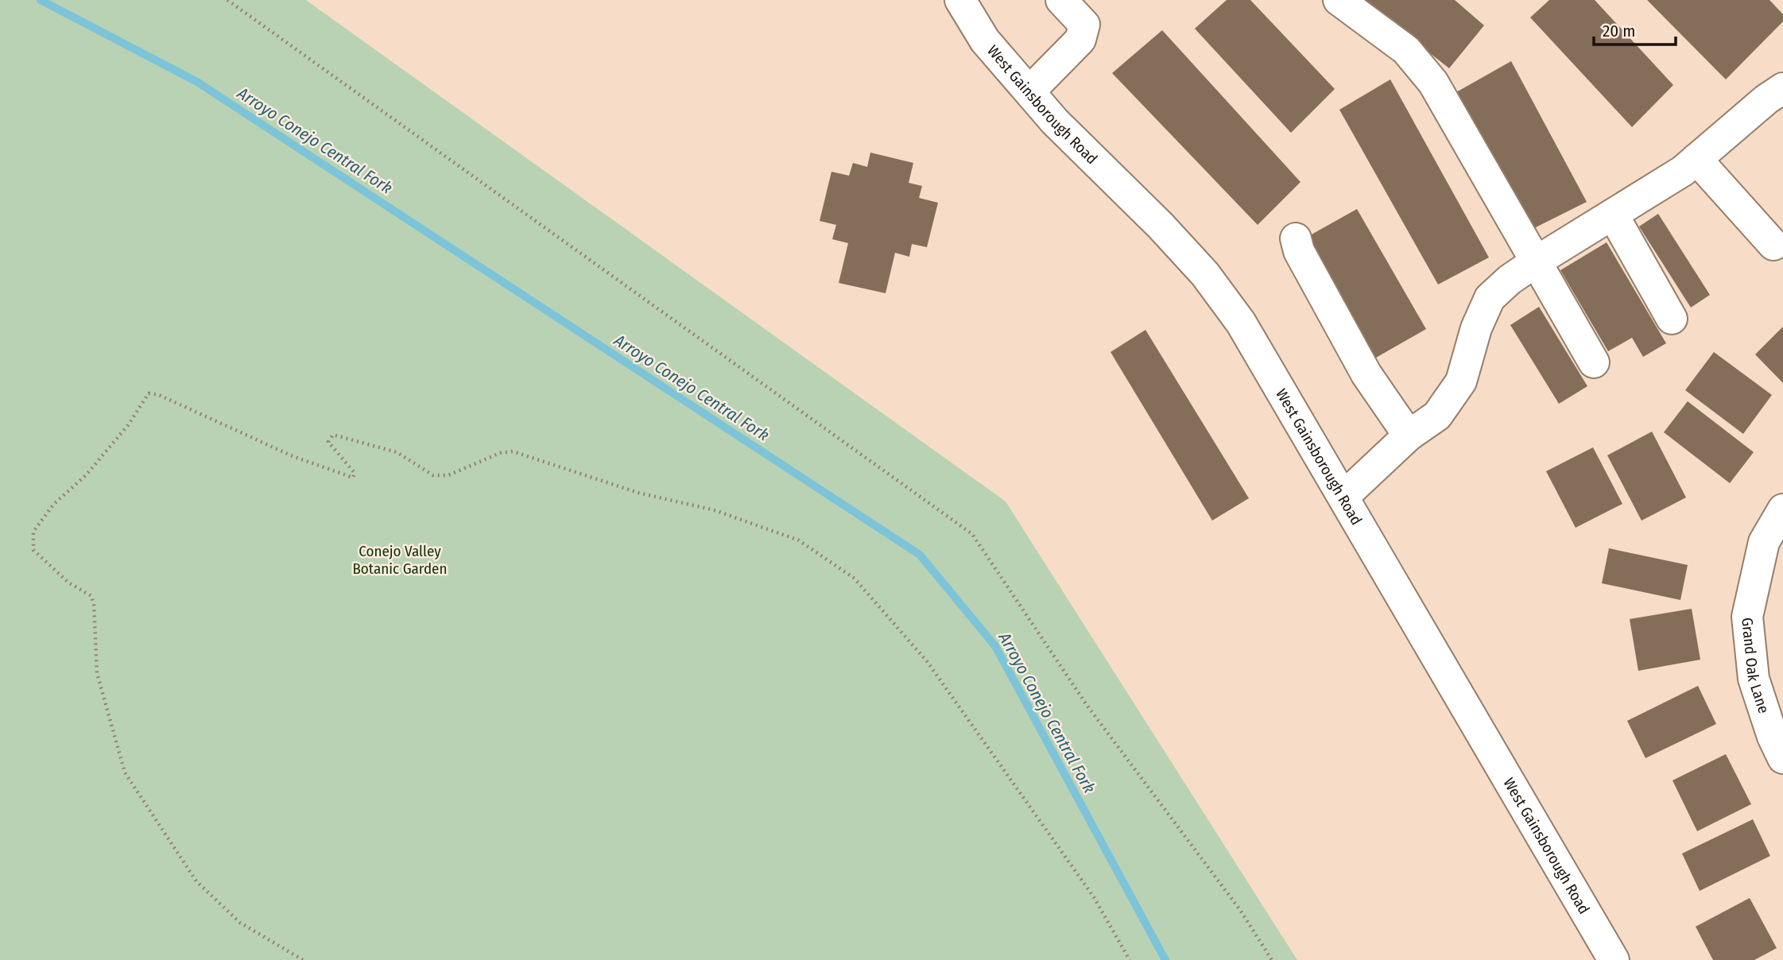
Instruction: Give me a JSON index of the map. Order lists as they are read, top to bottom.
{
  "streets": {
    "street": ["West Gainsborough Road", "Grand Oak Lane"]
  },
  "water": ["Arroyo Conejo Central Fork"],
  "parks": ["Conejo Valley Botanic Garden"],
  "scale_bar": "20 m"
}
